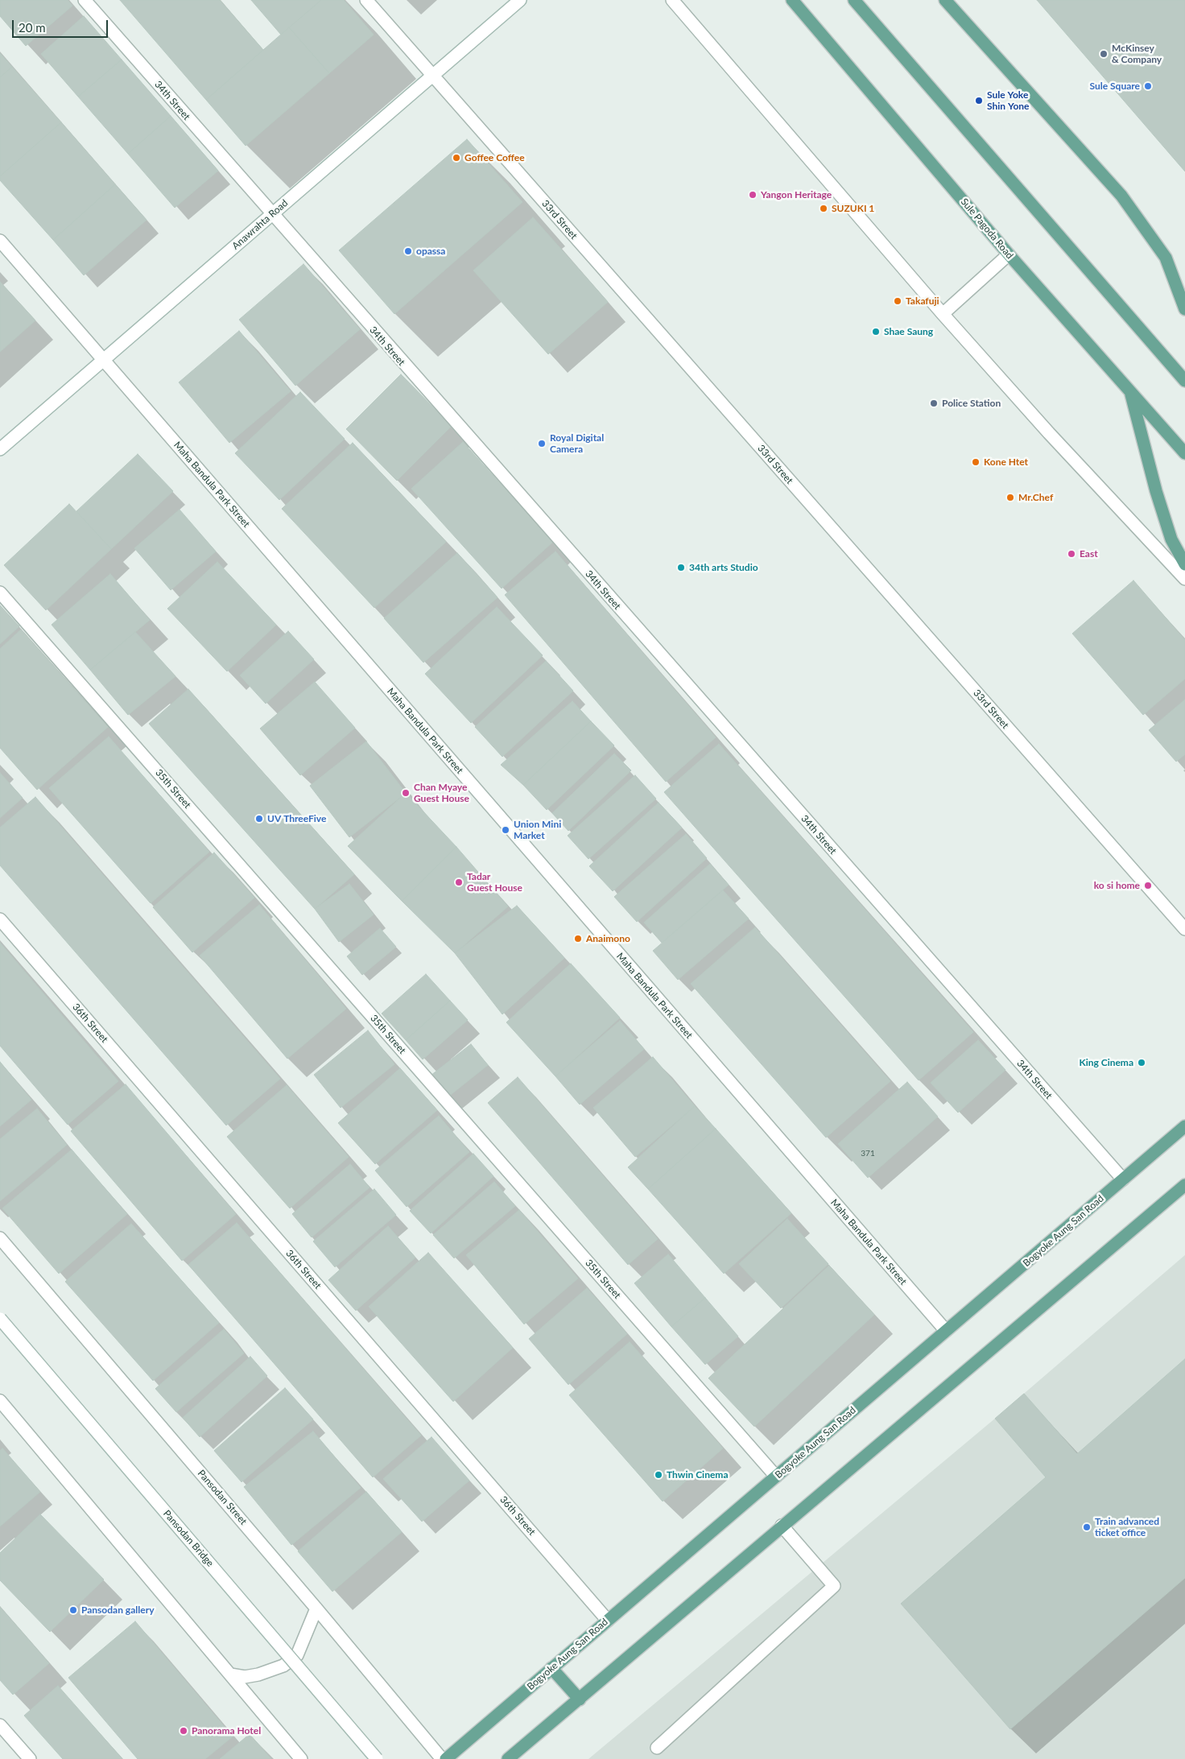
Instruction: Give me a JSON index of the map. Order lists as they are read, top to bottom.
{
  "streets": {
    "main road": ["Sule Pagoda Road", "Bogyoke Aung San Road"],
    "street": [
      "34th Street",
      "33rd Street",
      "Anawrahta Road",
      "Maha Bandula Park Street",
      "35th Street",
      "36th Street",
      "Pansodan Street",
      "Pansodan Bridge"
    ]
  },
  "crossings": [
    ["34th Street", "Anawrahta Road"],
    ["34th Street", "Bogyoke Aung San Road"],
    ["33rd Street", "Anawrahta Road"],
    ["Anawrahta Road", "Maha Bandula Park Street"],
    ["Maha Bandula Park Street", "Bogyoke Aung San Road"],
    ["35th Street", "Bogyoke Aung San Road"],
    ["36th Street", "Bogyoke Aung San Road"]
  ],
  "places": [
    "McKinsey & Company",
    "Sule Square",
    "Sule Yoke Shin Yone",
    "Goffee Coffee",
    "Yangon Heritage",
    "SUZUKI 1",
    "opassa",
    "Takafuji",
    "Shae Saung",
    "Police Station",
    "Royal Digital Camera",
    "Kone Htet",
    "Mr.Chef",
    "East",
    "34th arts Studio",
    "Chan Myaye Guest House",
    "UV ThreeFive",
    "Union Mini Market",
    "Tadar Guest House",
    "ko si home",
    "Anaimono",
    "King Cinema",
    "Thwin Cinema",
    "Train advanced ticket office",
    "Pansodan gallery",
    "Panorama Hotel"
  ],
  "house_numbers": ["371"],
  "scale_bar": "20 m"
}
